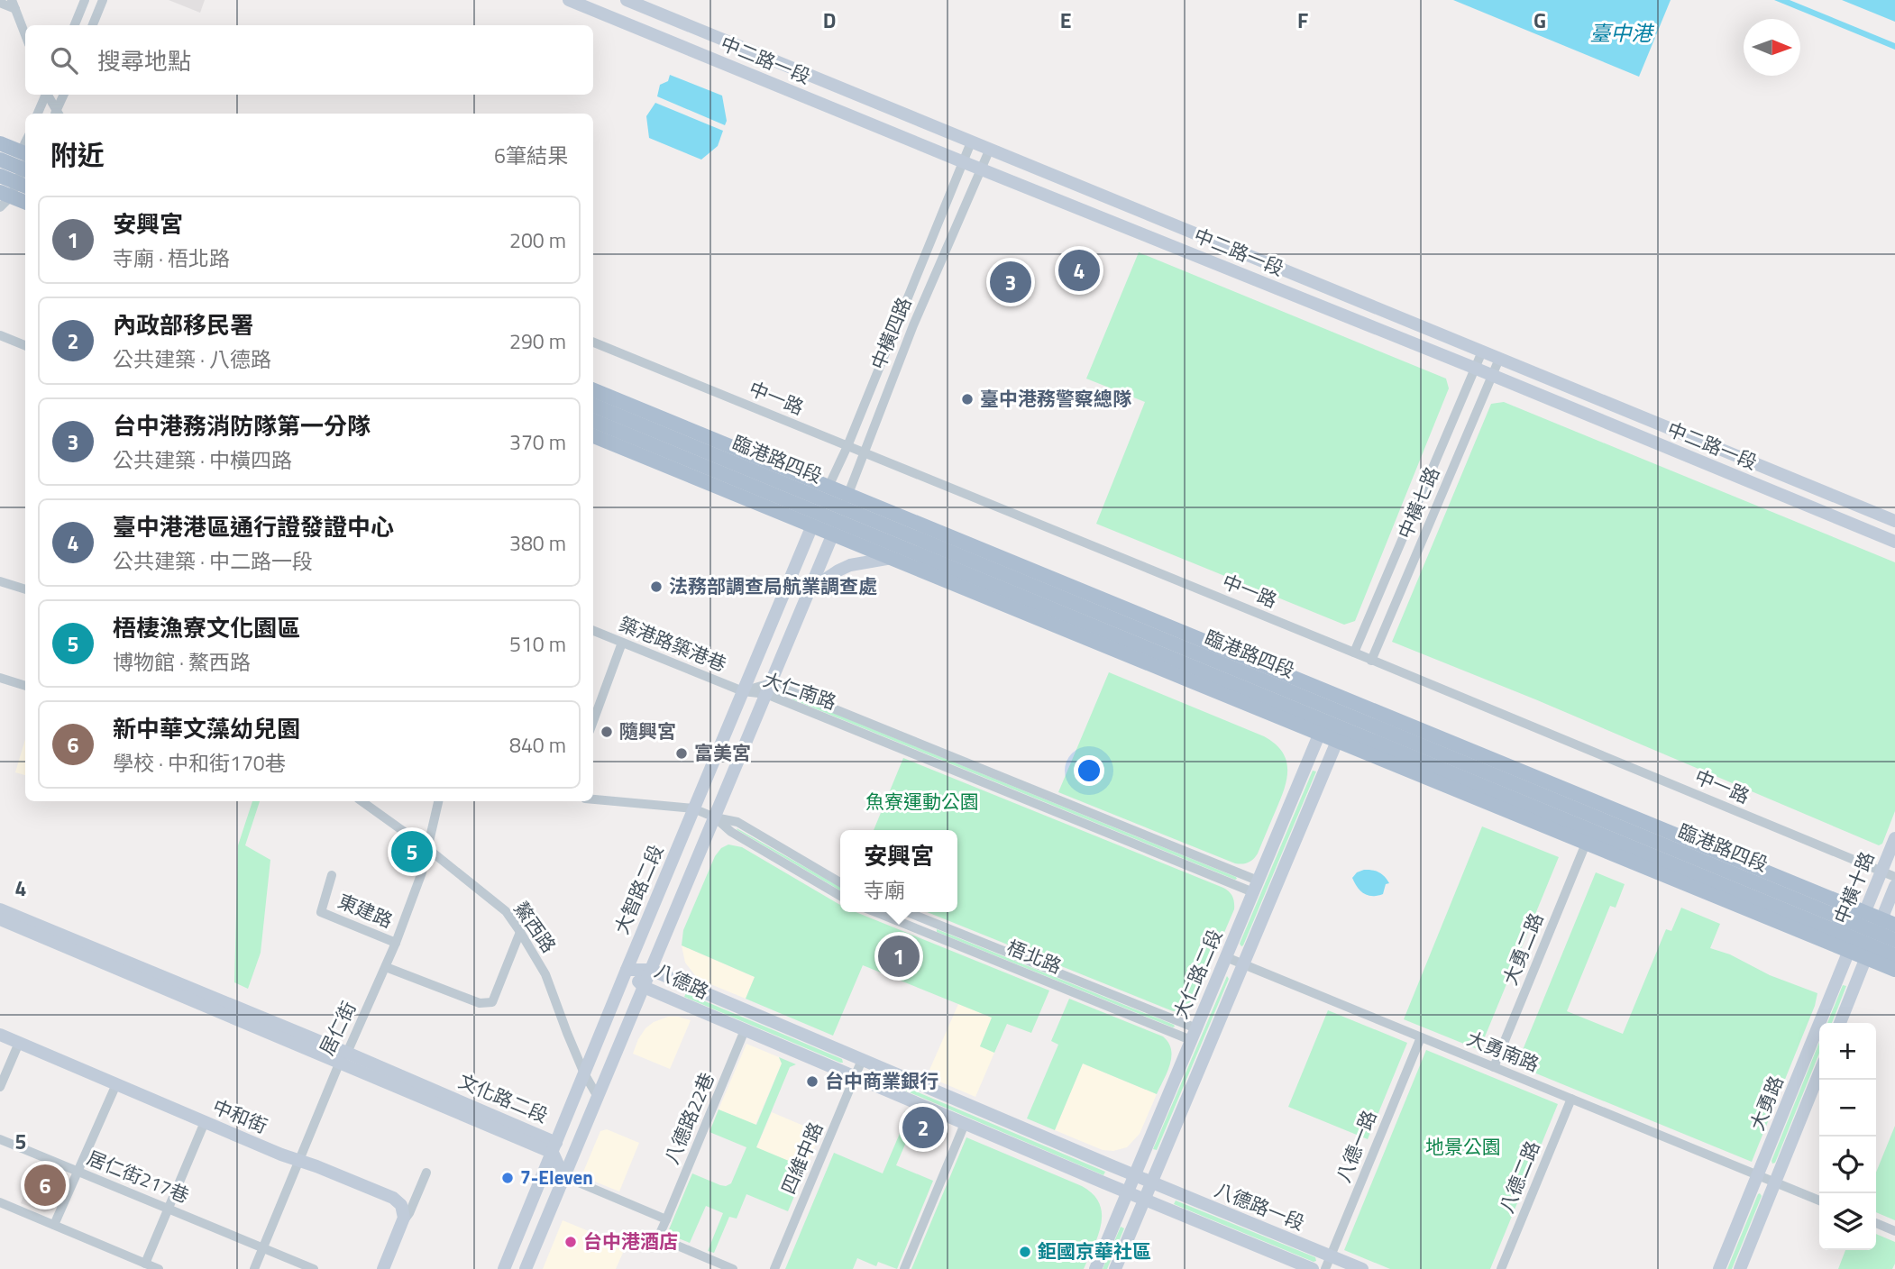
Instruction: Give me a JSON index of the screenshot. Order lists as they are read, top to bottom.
{
  "streets": {
    "main road": ["臨港路四段"],
    "street": [
      "中二路一段",
      "中橫四路",
      "中一路",
      "中橫七路",
      "築港路築港巷",
      "大仁南路",
      "中橫十路",
      "大智路二段",
      "東建路",
      "鰲西路",
      "大勇二路",
      "梧北路",
      "大仁路二段",
      "八德路",
      "居仁街",
      "大勇南路",
      "文化路二段",
      "大勇路",
      "中和街",
      "八德路22巷",
      "八德一路",
      "四維中路",
      "居仁街217巷",
      "八德二路",
      "八德路一段"
    ]
  },
  "crossings": [
    ["中二路一段", "中橫四路"],
    ["中二路一段", "中橫七路"],
    ["中橫四路", "中一路"],
    ["中橫四路", "臨港路四段"],
    ["中橫四路", "大智路二段"],
    ["中一路", "中橫七路"],
    ["中一路", "中橫十路"],
    ["臨港路四段", "中橫十路"],
    ["臨港路四段", "大智路二段"],
    ["臨港路四段", "大勇二路"],
    ["臨港路四段", "大仁路二段"],
    ["臨港路四段", "大勇路"],
    ["築港路築港巷", "大仁南路"],
    ["築港路築港巷", "大智路二段"],
    ["大仁南路", "大智路二段"],
    ["大仁南路", "大仁路二段"],
    ["中橫十路", "大勇路"],
    ["大智路二段", "鰲西路"],
    ["大智路二段", "八德路"],
    ["大智路二段", "文化路二段"],
    ["東建路", "居仁街"],
    ["鰲西路", "居仁街"],
    ["大勇二路", "大勇南路"],
    ["梧北路", "大仁路二段"],
    ["大仁路二段", "八德路"],
    ["大仁路二段", "大勇南路"],
    ["大仁路二段", "八德路一段"],
    ["八德路", "八德路22巷"],
    ["八德路", "四維中路"],
    ["八德路", "八德路一段"],
    ["居仁街", "文化路二段"],
    ["居仁街", "中和街"],
    ["居仁街", "居仁街217巷"],
    ["大勇南路", "大勇路"],
    ["大勇南路", "八德一路"],
    ["大勇南路", "八德二路"],
    ["八德一路", "八德路一段"]
  ],
  "water": ["臺中港"],
  "parks": ["魚寮運動公園", "地景公園"],
  "places": [
    "臺中港務警察總隊",
    "法務部調查局航業調查處",
    "隨興宮",
    "富美宮",
    "台中商業銀行",
    "7-Eleven",
    "台中港酒店",
    "鉅國京華社區"
  ],
  "north": "right",
  "page": {
    "search": "搜尋地點",
    "heading": ["附近", "6筆結果"],
    "list": [
      {
        "mark": "1",
        "name": "安興宮",
        "note": "寺廟 · 梧北路",
        "value": "200 m"
      },
      {
        "mark": "2",
        "name": "內政部移民署",
        "note": "公共建築 · 八德路",
        "value": "290 m"
      },
      {
        "mark": "3",
        "name": "台中港務消防隊第一分隊",
        "note": "公共建築 · 中橫四路",
        "value": "370 m"
      },
      {
        "mark": "4",
        "name": "臺中港港區通行證發證中心",
        "note": "公共建築 · 中二路一段",
        "value": "380 m"
      },
      {
        "mark": "5",
        "name": "梧棲漁寮文化園區",
        "note": "博物館 · 鰲西路",
        "value": "510 m"
      },
      {
        "mark": "6",
        "name": "新中華文藻幼兒園",
        "note": "學校 · 中和街170巷",
        "value": "840 m"
      }
    ],
    "pins": [
      "4",
      "3",
      "5",
      "1",
      "2",
      "6"
    ],
    "popup": ["安興宮", "寺廟"],
    "map_buttons": ["+", "−"]
  },
  "grid": {
    "columns": [
      "D",
      "E",
      "F",
      "G"
    ],
    "rows": ["4", "5"]
  }
}
